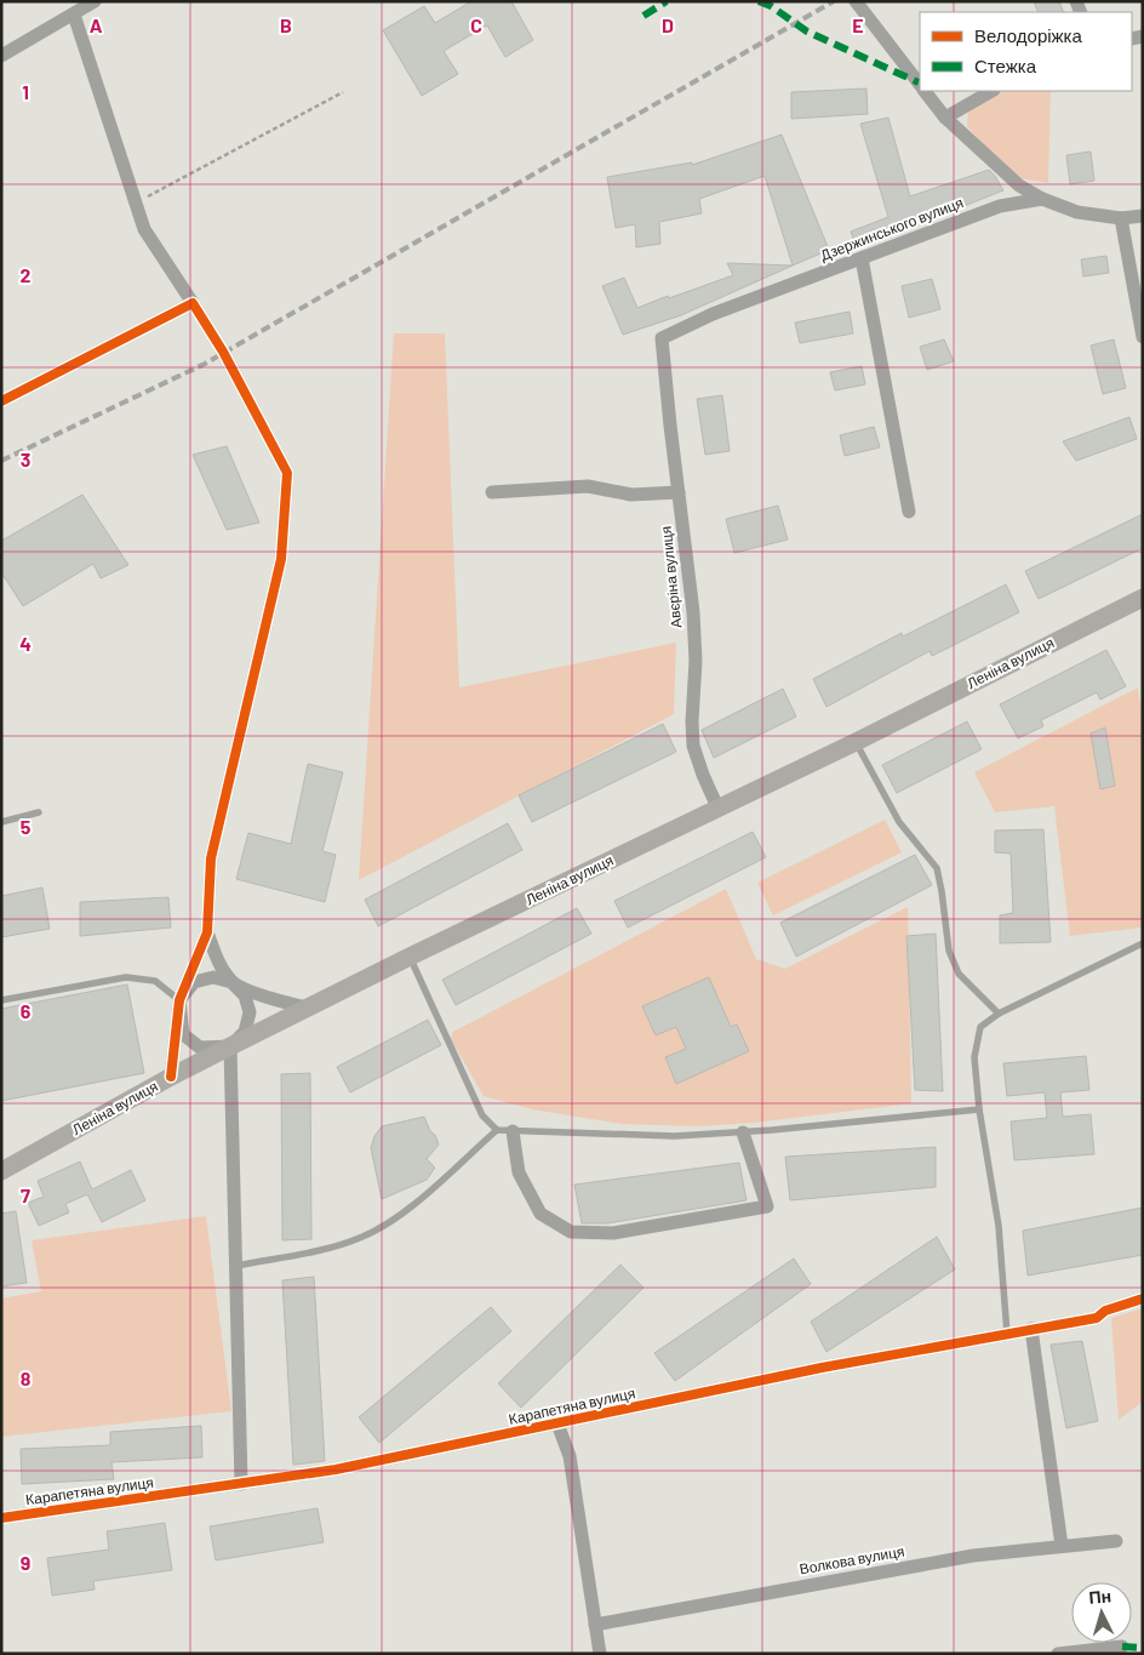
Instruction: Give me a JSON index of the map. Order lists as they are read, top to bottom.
{
  "streets": {
    "main road": ["Леніна вулиця"],
    "street": [
      "Дзержинського вулиця",
      "Авєріна вулиця",
      "Карапетяна вулиця",
      "Волкова вулиця"
    ]
  },
  "crossings": [
    ["Дзержинського вулиця", "Авєріна вулиця"],
    ["Авєріна вулиця", "Леніна вулиця"]
  ],
  "legend": ["Велодоріжка", "Стежка"],
  "north": "top",
  "grid": {
    "columns": [
      "A",
      "B",
      "C",
      "D",
      "E"
    ],
    "rows": [
      "1",
      "2",
      "3",
      "4",
      "5",
      "6",
      "7",
      "8",
      "9"
    ]
  }
}
